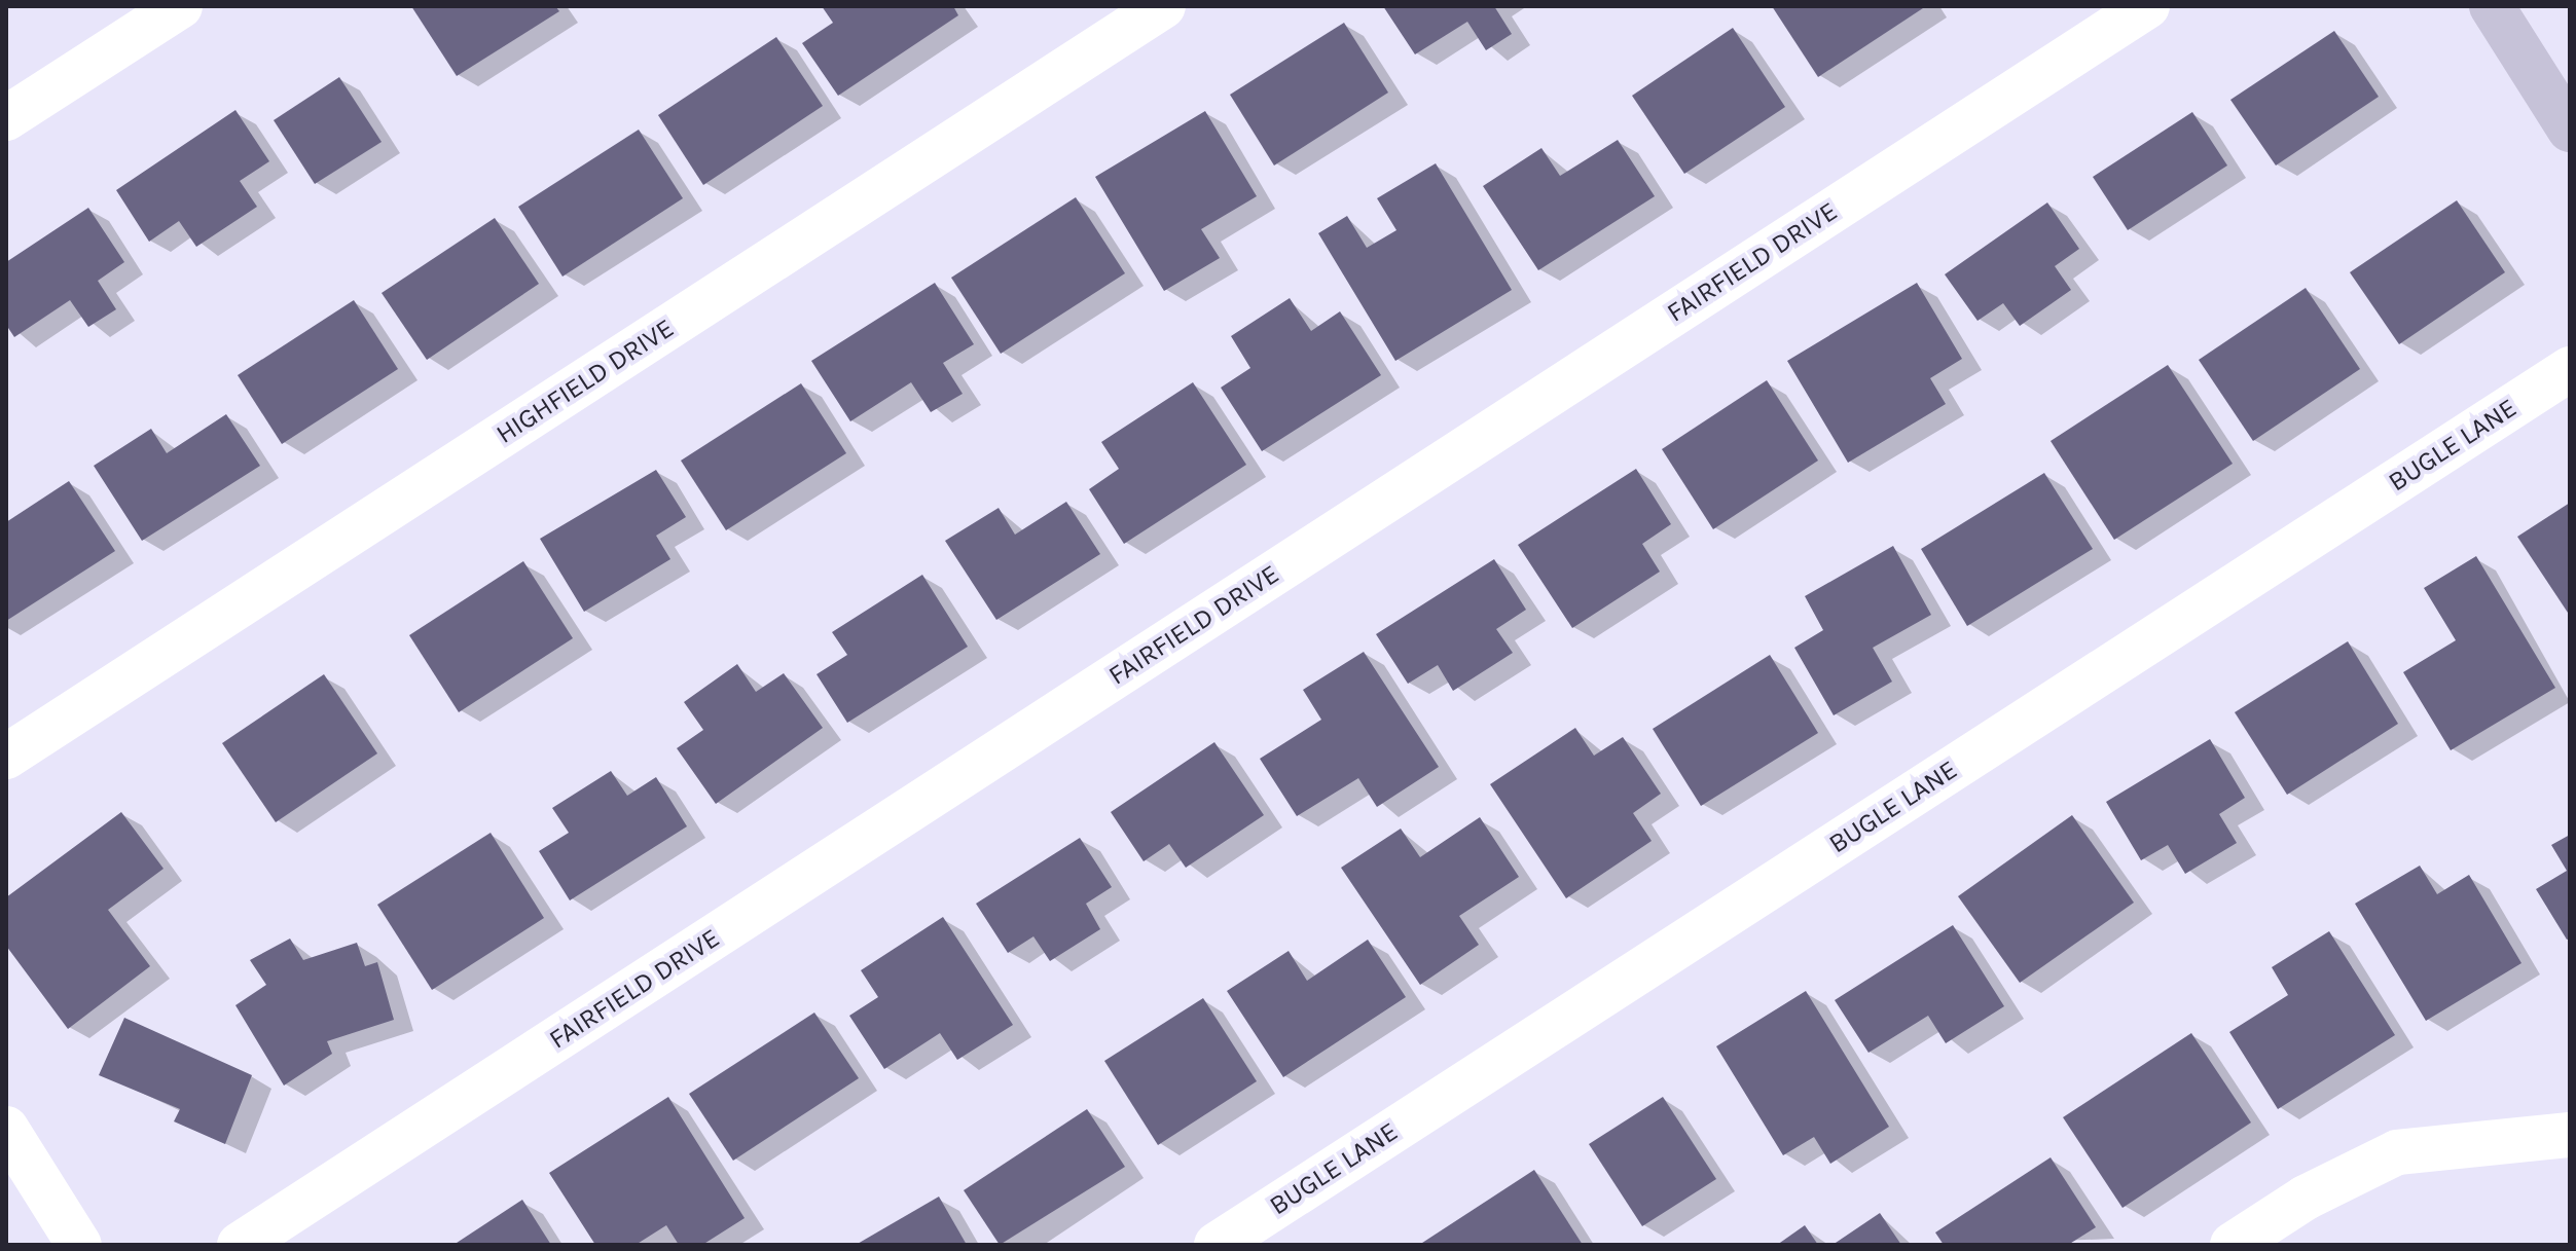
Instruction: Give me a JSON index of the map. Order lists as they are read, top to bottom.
{
  "streets": {
    "street": ["FAIRFIELD DRIVE", "HIGHFIELD DRIVE", "BUGLE LANE"]
  }
}
